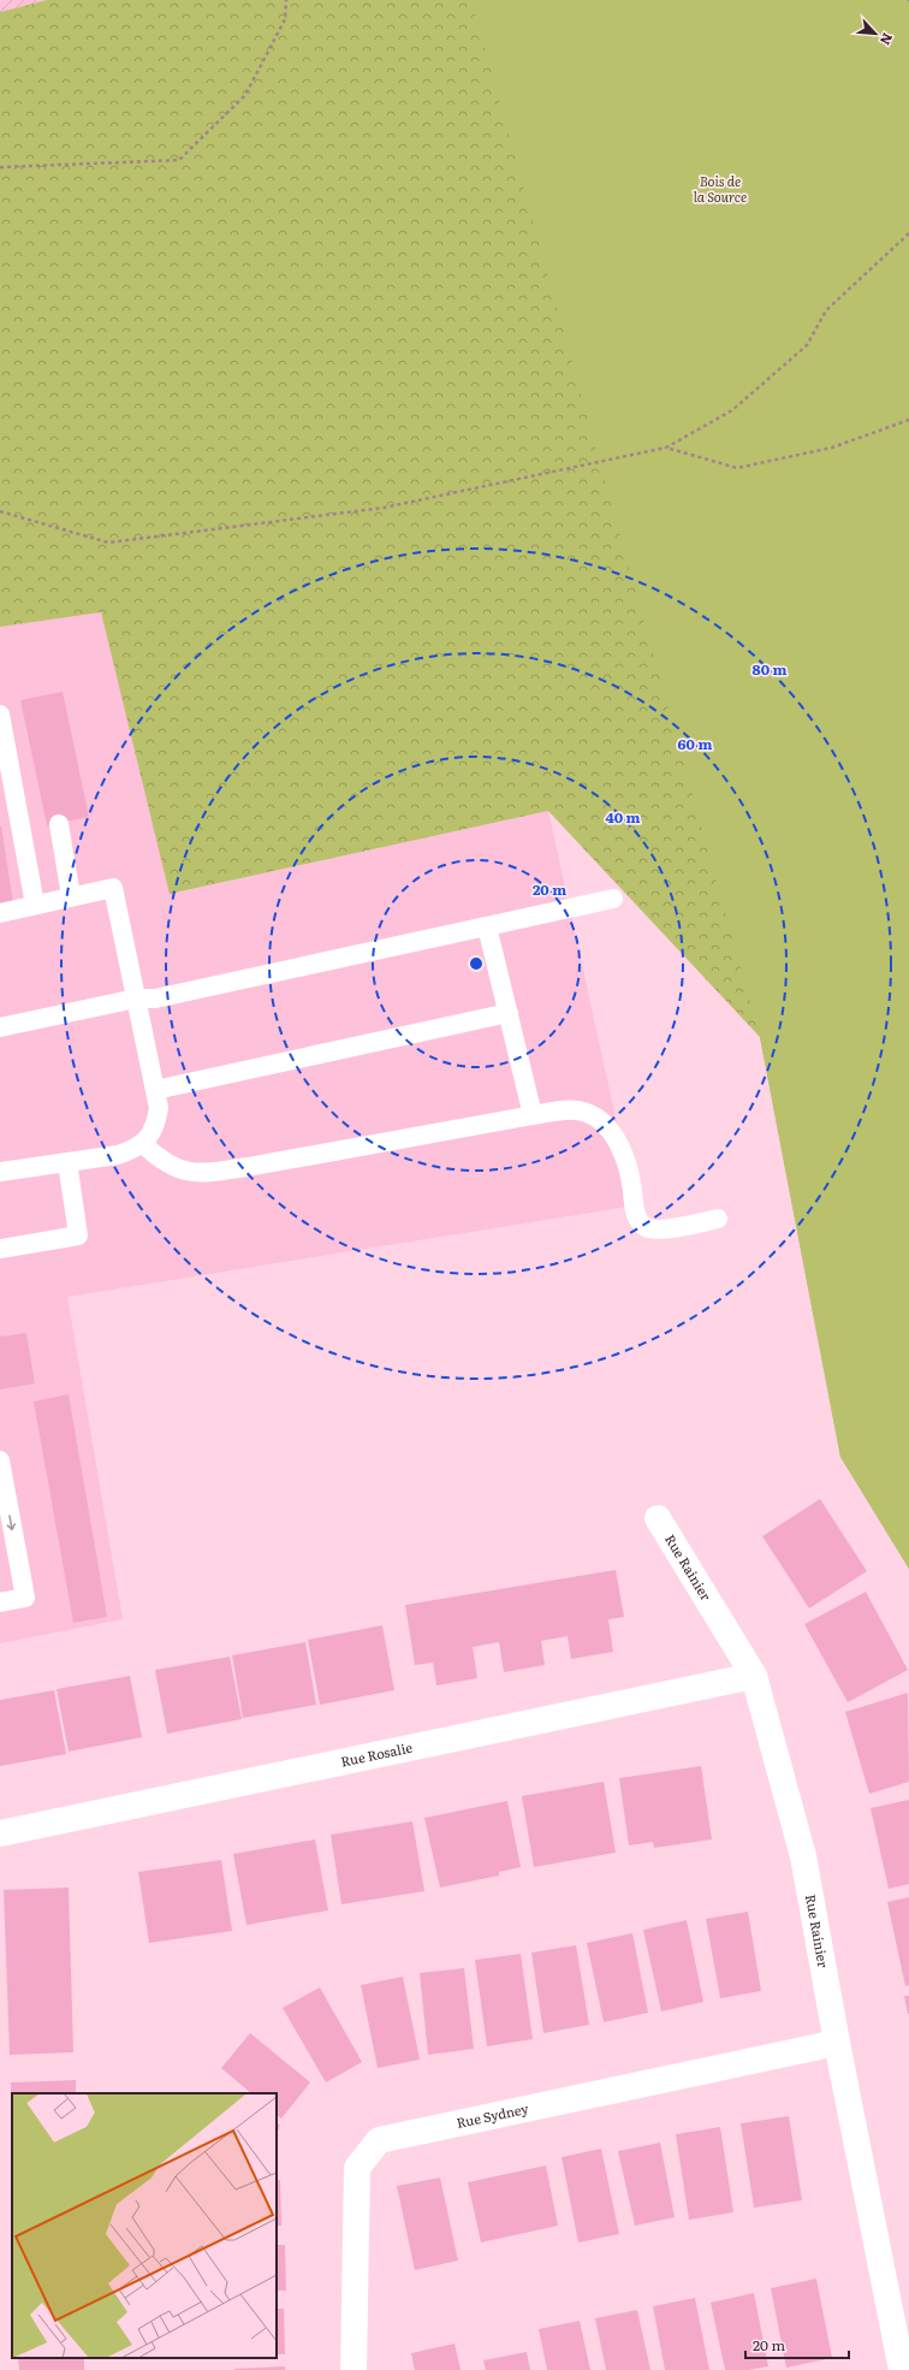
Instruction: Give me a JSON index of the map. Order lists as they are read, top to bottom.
{
  "streets": {
    "street": ["Rue Rainier", "Rue Rosalie", "Rue Sydney"]
  },
  "crossings": [
    ["Rue Rainier", "Rue Rosalie"],
    ["Rue Rainier", "Rue Sydney"]
  ],
  "parks": ["Bois de la Source"],
  "scale_bar": "20 m",
  "north": "bottom right",
  "rings": [
    "80 m",
    "60 m",
    "40 m",
    "20 m"
  ]
}
